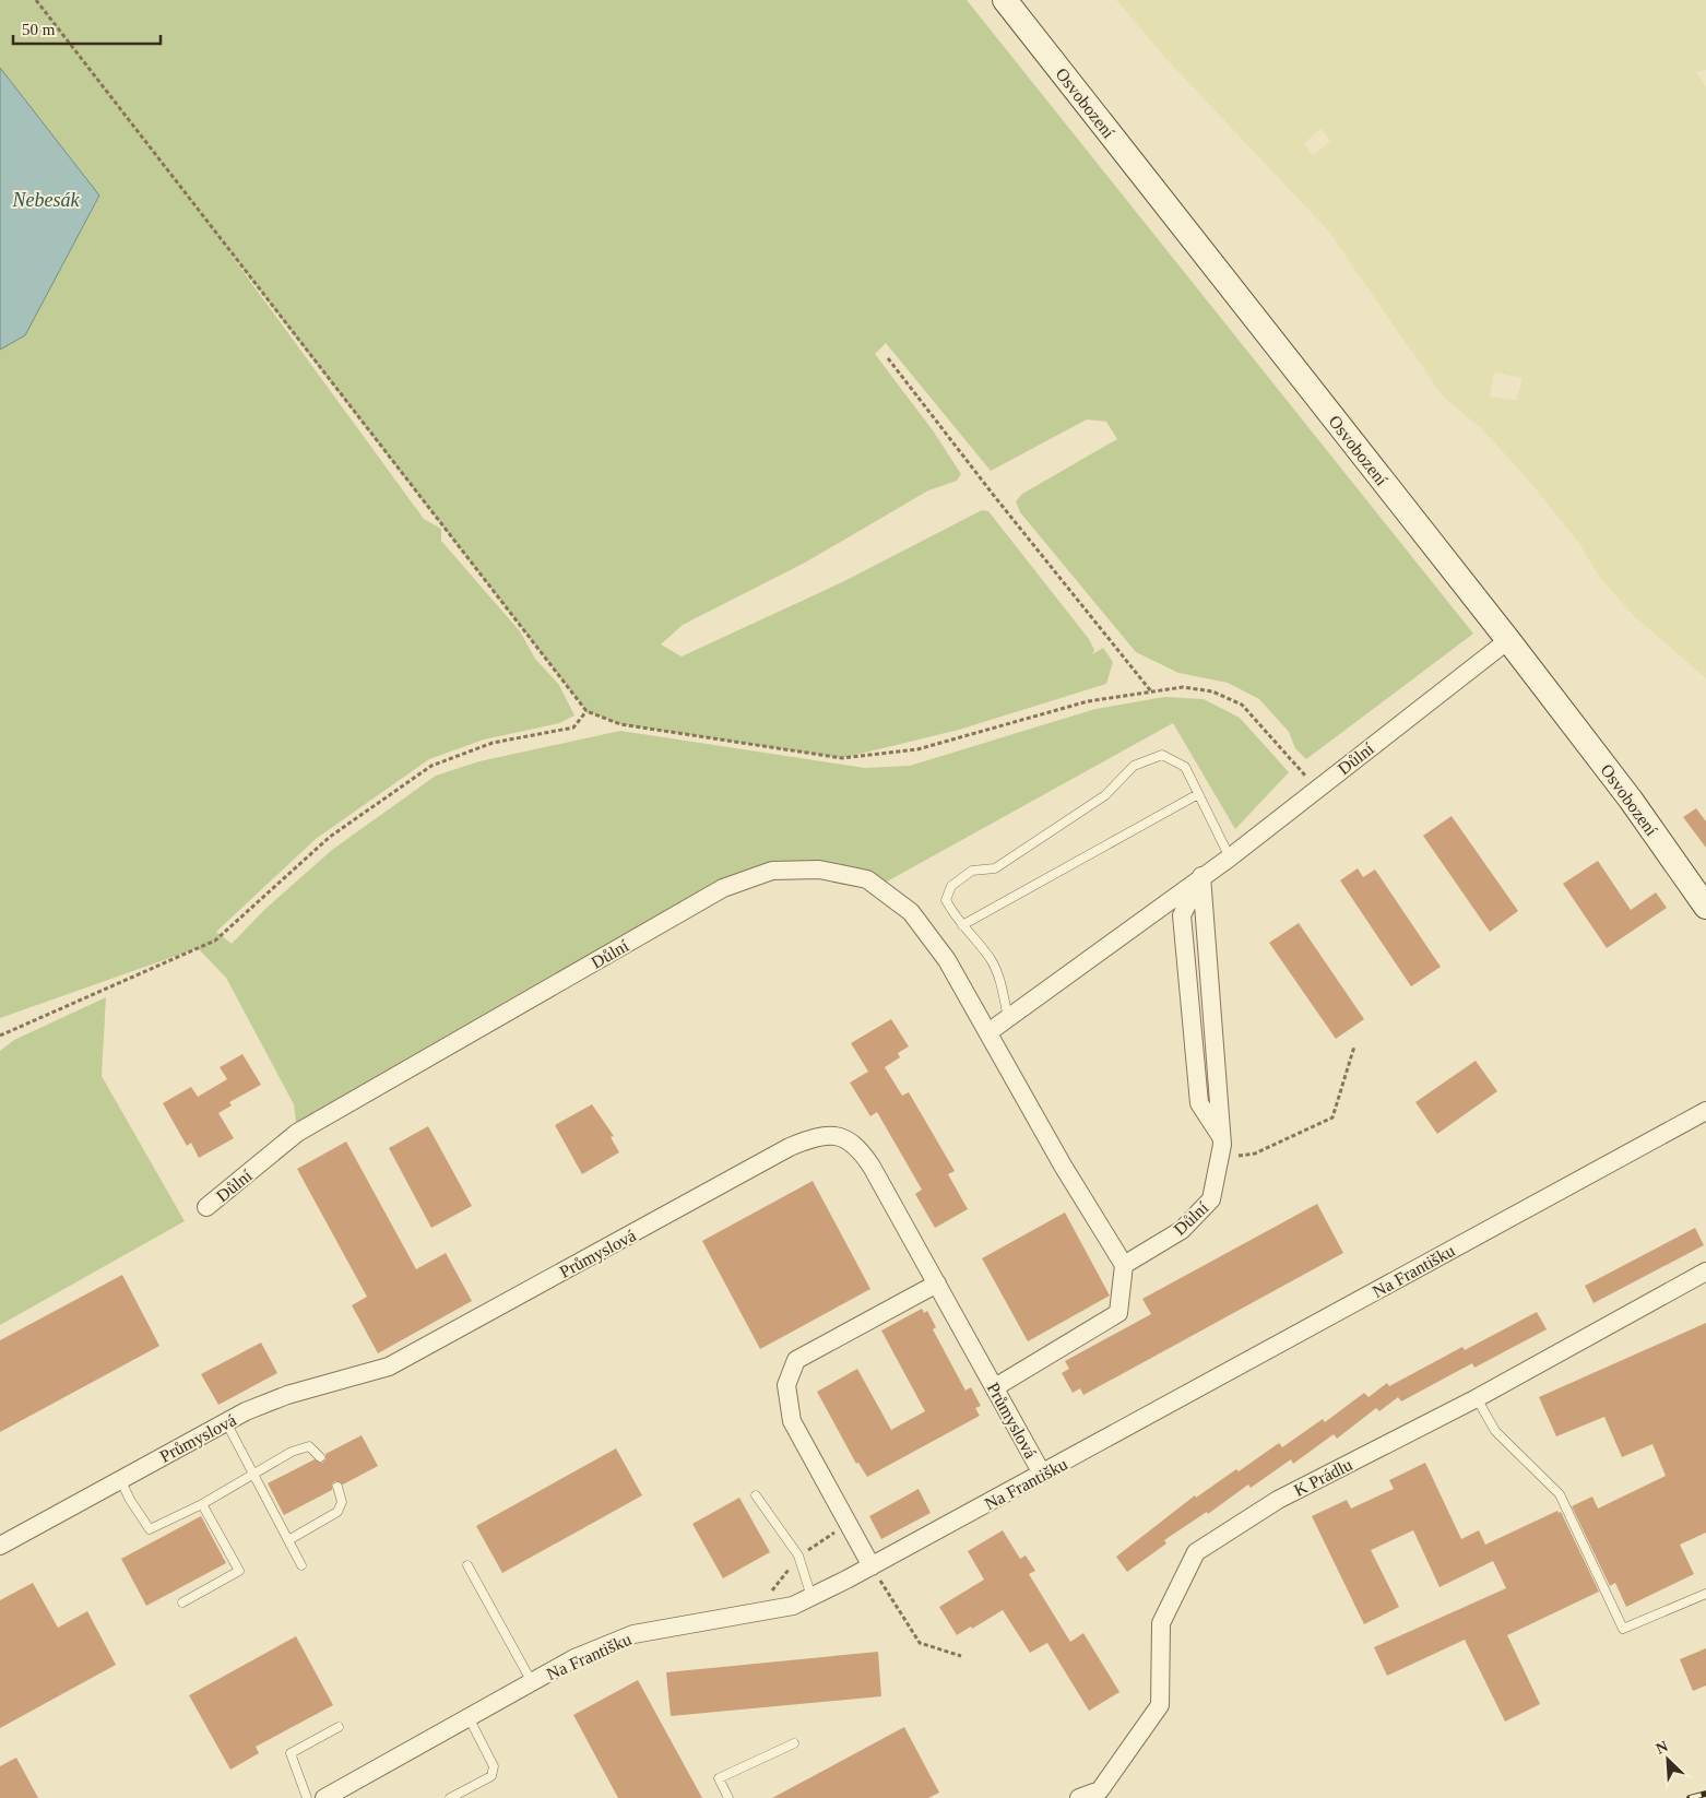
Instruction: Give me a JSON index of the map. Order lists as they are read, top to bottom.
{
  "streets": {
    "main road": ["Osvobození"],
    "street": [
      "Důlní",
      "Průmyslová",
      "Na Františku",
      "K Prádlu"
    ]
  },
  "crossings": [
    ["Osvobození", "Důlní"],
    ["Průmyslová", "Na Františku"]
  ],
  "water": ["Nebesák"],
  "scale_bar": "50 m",
  "north": "top left"
}
